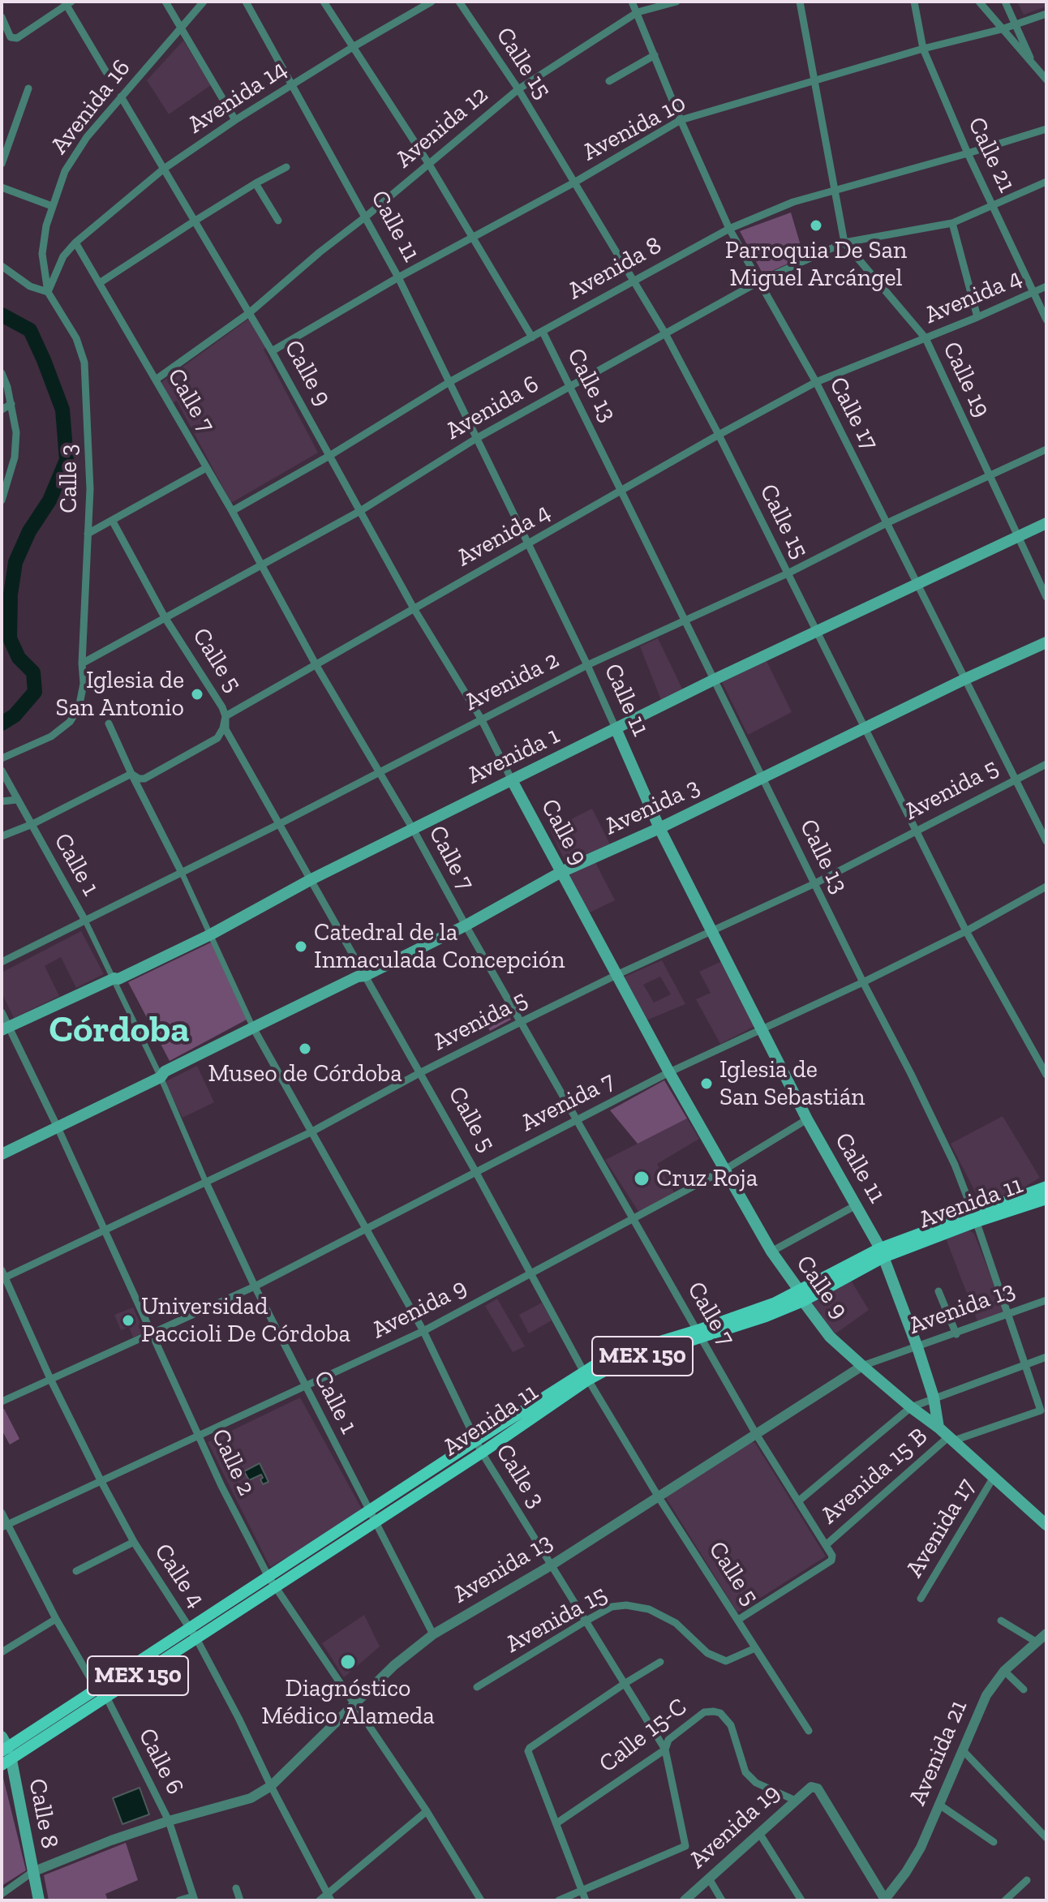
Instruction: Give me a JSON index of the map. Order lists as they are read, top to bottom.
{
  "streets": {
    "main road": [
      "Calle 11",
      "Calle 9",
      "Avenida 1",
      "Avenida 3",
      "Avenida 11",
      "MEX 150",
      "Calle 8"
    ],
    "street": [
      "Calle 15",
      "Avenida 14",
      "Avenida 16",
      "Avenida 12",
      "Avenida 10",
      "Calle 21",
      "Avenida 8",
      "Avenida 4",
      "Calle 19",
      "Calle 13",
      "Calle 7",
      "Avenida 6",
      "Calle 17",
      "Calle 3",
      "Calle 5",
      "Avenida 2",
      "Avenida 5",
      "Calle 1",
      "Avenida 7",
      "Avenida 13",
      "Avenida 9",
      "Calle 2",
      "Avenida 15 B",
      "Avenida 17",
      "Calle 4",
      "Avenida 15",
      "Calle 15-C",
      "Avenida 21",
      "Calle 6",
      "Avenida 19"
    ]
  },
  "crossings": [
    ["Calle 15", "Avenida 12"],
    ["Calle 15", "Avenida 10"],
    ["Calle 15", "Avenida 8"],
    ["Calle 15", "Avenida 4"],
    ["Calle 15", "Avenida 6"],
    ["Calle 15", "Avenida 2"],
    ["Calle 15", "Avenida 1"],
    ["Calle 15", "Avenida 5"],
    ["Calle 15", "Avenida 3"],
    ["Calle 15", "Avenida 7"],
    ["Avenida 14", "Avenida 16"],
    ["Avenida 14", "Calle 11"],
    ["Avenida 14", "Calle 9"],
    ["Avenida 14", "Calle 13"],
    ["Avenida 14", "Calle 7"],
    ["Avenida 14", "Calle 3"],
    ["Avenida 16", "Calle 9"],
    ["Avenida 16", "Calle 3"],
    ["Avenida 12", "Calle 11"],
    ["Avenida 12", "Calle 9"],
    ["Avenida 12", "Calle 13"],
    ["Avenida 12", "Calle 7"],
    ["Avenida 12", "Calle 17"],
    ["Avenida 10", "Calle 21"],
    ["Avenida 10", "Calle 11"],
    ["Avenida 10", "Calle 9"],
    ["Avenida 10", "Calle 19"],
    ["Avenida 10", "Calle 13"],
    ["Avenida 10", "Calle 17"],
    ["Calle 21", "Avenida 8"],
    ["Calle 21", "Avenida 4"],
    ["Calle 21", "Avenida 6"],
    ["Calle 11", "Avenida 8"],
    ["Calle 11", "Avenida 4"],
    ["Calle 11", "Calle 9"],
    ["Calle 11", "Avenida 6"],
    ["Calle 11", "Avenida 2"],
    ["Calle 11", "Avenida 1"],
    ["Calle 11", "Avenida 5"],
    ["Calle 11", "Avenida 3"],
    ["Calle 11", "Avenida 7"],
    ["Calle 11", "Avenida 11"],
    ["Calle 11", "Avenida 13"],
    ["Calle 11", "Avenida 9"],
    ["Avenida 8", "Calle 9"],
    ["Avenida 8", "Calle 19"],
    ["Avenida 8", "Calle 13"],
    ["Avenida 8", "Calle 7"],
    ["Avenida 8", "Calle 17"],
    ["Avenida 4", "Calle 9"],
    ["Avenida 4", "Calle 19"],
    ["Avenida 4", "Calle 13"],
    ["Avenida 4", "Calle 7"],
    ["Avenida 4", "Calle 17"],
    ["Avenida 4", "Calle 5"],
    ["Avenida 4", "Calle 1"],
    ["Calle 9", "Avenida 6"],
    ["Calle 9", "Avenida 2"],
    ["Calle 9", "Avenida 1"],
    ["Calle 9", "Avenida 5"],
    ["Calle 9", "Avenida 3"],
    ["Calle 9", "Avenida 7"],
    ["Calle 9", "Avenida 11"],
    ["Calle 9", "Avenida 13"],
    ["Calle 9", "Avenida 9"],
    ["Calle 9", "Avenida 15 B"],
    ["Calle 9", "Avenida 17"],
    ["Calle 19", "Avenida 6"],
    ["Calle 19", "Avenida 2"],
    ["Calle 19", "Avenida 1"],
    ["Calle 13", "Avenida 6"],
    ["Calle 13", "Avenida 2"],
    ["Calle 13", "Avenida 1"],
    ["Calle 13", "Avenida 5"],
    ["Calle 13", "Avenida 3"],
    ["Calle 13", "Avenida 7"],
    ["Calle 13", "Avenida 11"],
    ["Calle 13", "Avenida 13"],
    ["Calle 13", "Avenida 17"],
    ["Calle 7", "Avenida 6"],
    ["Calle 7", "Avenida 2"],
    ["Calle 7", "Avenida 1"],
    ["Calle 7", "Avenida 5"],
    ["Calle 7", "Avenida 3"],
    ["Calle 7", "Avenida 7"],
    ["Calle 7", "Avenida 11"],
    ["Calle 7", "Avenida 13"],
    ["Calle 7", "Avenida 9"],
    ["Calle 7", "Avenida 15 B"],
    ["Avenida 6", "Calle 17"],
    ["Avenida 6", "Calle 3"],
    ["Avenida 6", "Calle 5"],
    ["Calle 17", "Avenida 2"],
    ["Calle 17", "Avenida 1"],
    ["Calle 17", "Avenida 5"],
    ["Calle 17", "Avenida 3"],
    ["Calle 3", "Avenida 5"],
    ["Calle 3", "Avenida 3"],
    ["Calle 3", "Avenida 7"],
    ["Calle 3", "Avenida 11"],
    ["Calle 3", "Avenida 13"],
    ["Calle 3", "Avenida 9"],
    ["Calle 3", "Avenida 15"],
    ["Calle 3", "Calle 15-C"],
    ["Calle 5", "Avenida 2"],
    ["Calle 5", "Avenida 1"],
    ["Calle 5", "Avenida 5"],
    ["Calle 5", "Avenida 3"],
    ["Calle 5", "Avenida 7"],
    ["Calle 5", "Avenida 11"],
    ["Calle 5", "Avenida 13"],
    ["Calle 5", "Avenida 9"],
    ["Calle 5", "Avenida 15 B"],
    ["Calle 5", "Avenida 15"],
    ["Avenida 2", "Calle 1"],
    ["Avenida 1", "Calle 1"],
    ["Avenida 1", "Calle 2"],
    ["Avenida 5", "Calle 1"],
    ["Avenida 5", "Calle 2"],
    ["Avenida 5", "Calle 4"],
    ["Avenida 3", "Calle 1"],
    ["Avenida 3", "Calle 2"],
    ["Calle 1", "Avenida 7"],
    ["Calle 1", "Avenida 11"],
    ["Calle 1", "Avenida 13"],
    ["Calle 1", "Avenida 9"],
    ["Avenida 7", "Calle 2"],
    ["Avenida 7", "Calle 4"],
    ["Avenida 11", "Calle 2"],
    ["Avenida 11", "Calle 4"],
    ["Avenida 11", "Calle 6"],
    ["Avenida 11", "Calle 8"],
    ["Avenida 13", "Calle 2"],
    ["Avenida 13", "Calle 4"],
    ["Avenida 13", "Calle 6"],
    ["Avenida 13", "Calle 8"],
    ["Avenida 9", "Calle 2"],
    ["Avenida 9", "Calle 4"],
    ["Avenida 9", "Calle 6"],
    ["Avenida 15 B", "Avenida 17"],
    ["Calle 15-C", "Avenida 19"],
    ["Avenida 21", "Avenida 19"]
  ],
  "districts": ["Córdoba"],
  "places": [
    "Parroquia De San Miguel Arcángel",
    "Iglesia de San Antonio",
    "Catedral de la Inmaculada Concepción",
    "Museo de Córdoba",
    "Iglesia de San Sebastián",
    "Cruz Roja",
    "Universidad Paccioli De Córdoba",
    "Diagnóstico Médico Alameda"
  ]
}
